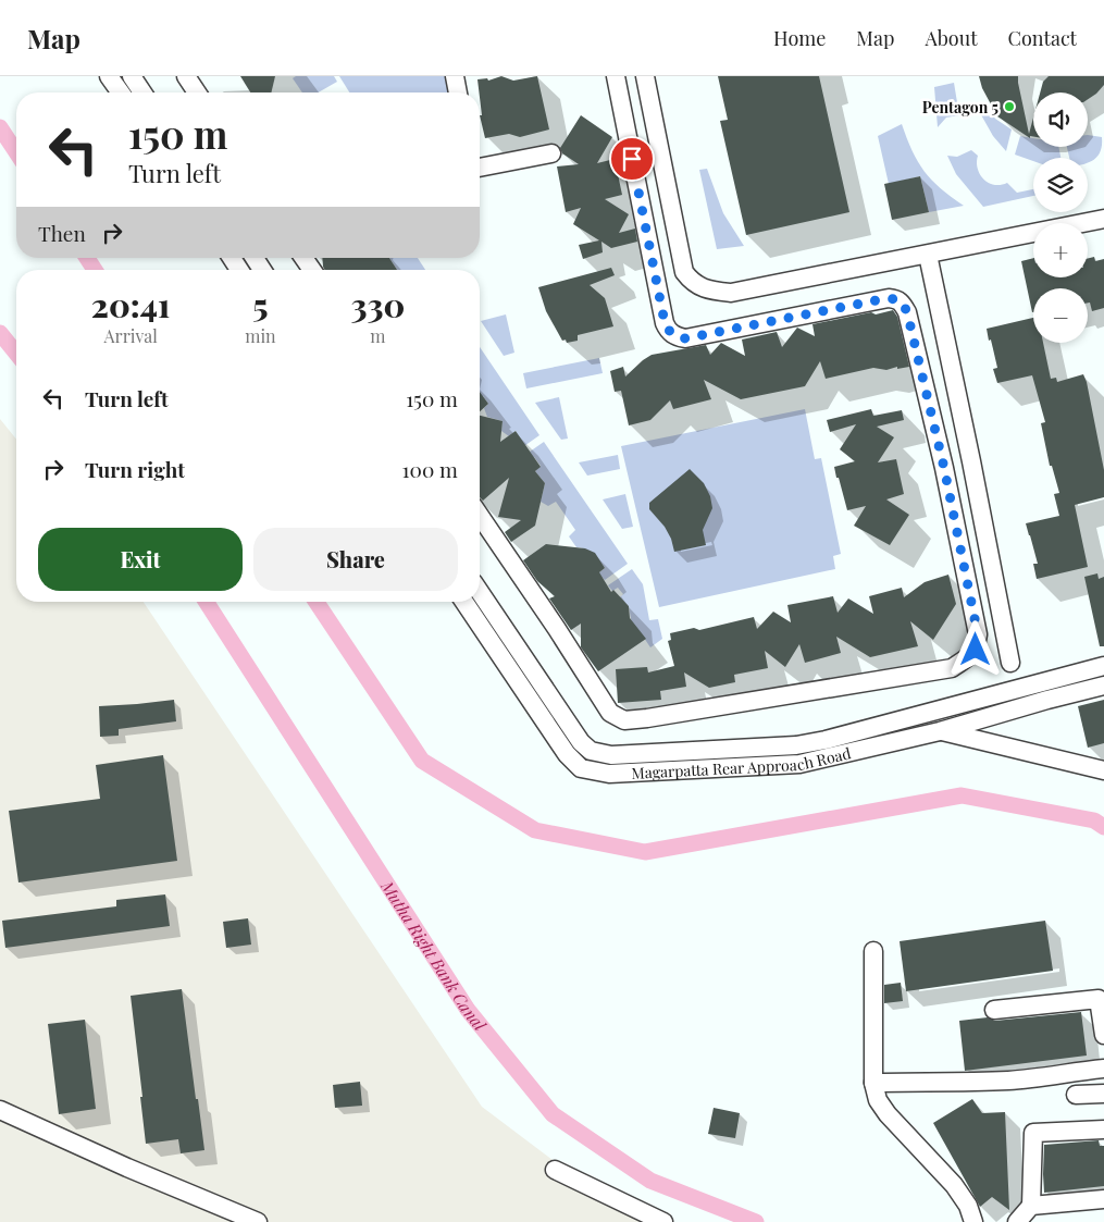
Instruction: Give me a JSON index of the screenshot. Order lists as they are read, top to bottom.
{
  "streets": {
    "street": ["Magarpatta Rear Approach Road"]
  },
  "water": ["Mutha Right Bank Canal"],
  "places": ["Pentagon 5"],
  "page": {
    "header": "Map",
    "nav": [
      "Home",
      "Map",
      "About",
      "Contact"
    ],
    "map_buttons": ["+", "−"],
    "turn": ["150 m", "Turn left"],
    "then": "Then",
    "eta": [
      "20:41",
      "Arrival",
      "5",
      "min",
      "330",
      "m"
    ],
    "list": [
      {
        "name": "Turn left",
        "value": "150 m"
      },
      {
        "name": "Turn right",
        "value": "100 m"
      }
    ],
    "buttons": ["Exit", "Share"]
  }
}
